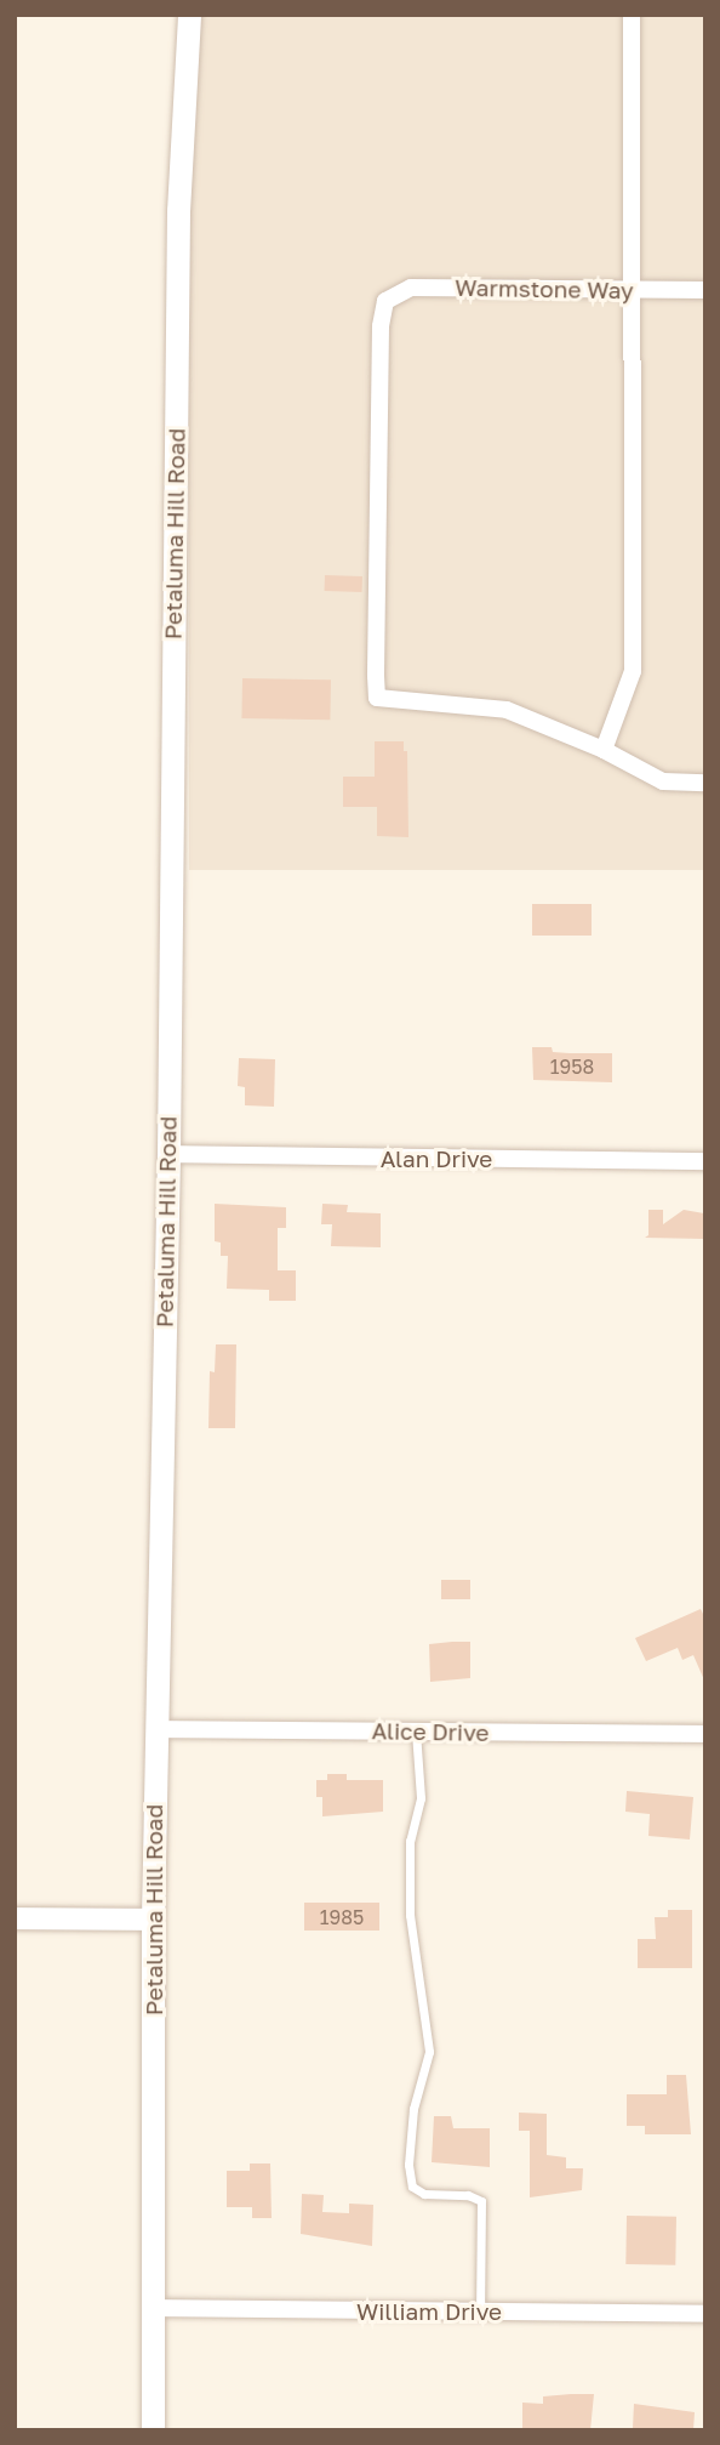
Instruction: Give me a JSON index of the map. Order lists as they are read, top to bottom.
{
  "streets": {
    "main road": ["Petaluma Hill Road"],
    "street": [
      "Warmstone Way",
      "Alan Drive",
      "Alice Drive",
      "William Drive"
    ]
  },
  "crossings": [
    ["Petaluma Hill Road", "Alan Drive"],
    ["Petaluma Hill Road", "Alice Drive"],
    ["Petaluma Hill Road", "William Drive"]
  ],
  "house_numbers": ["1958", "1985"]
}
